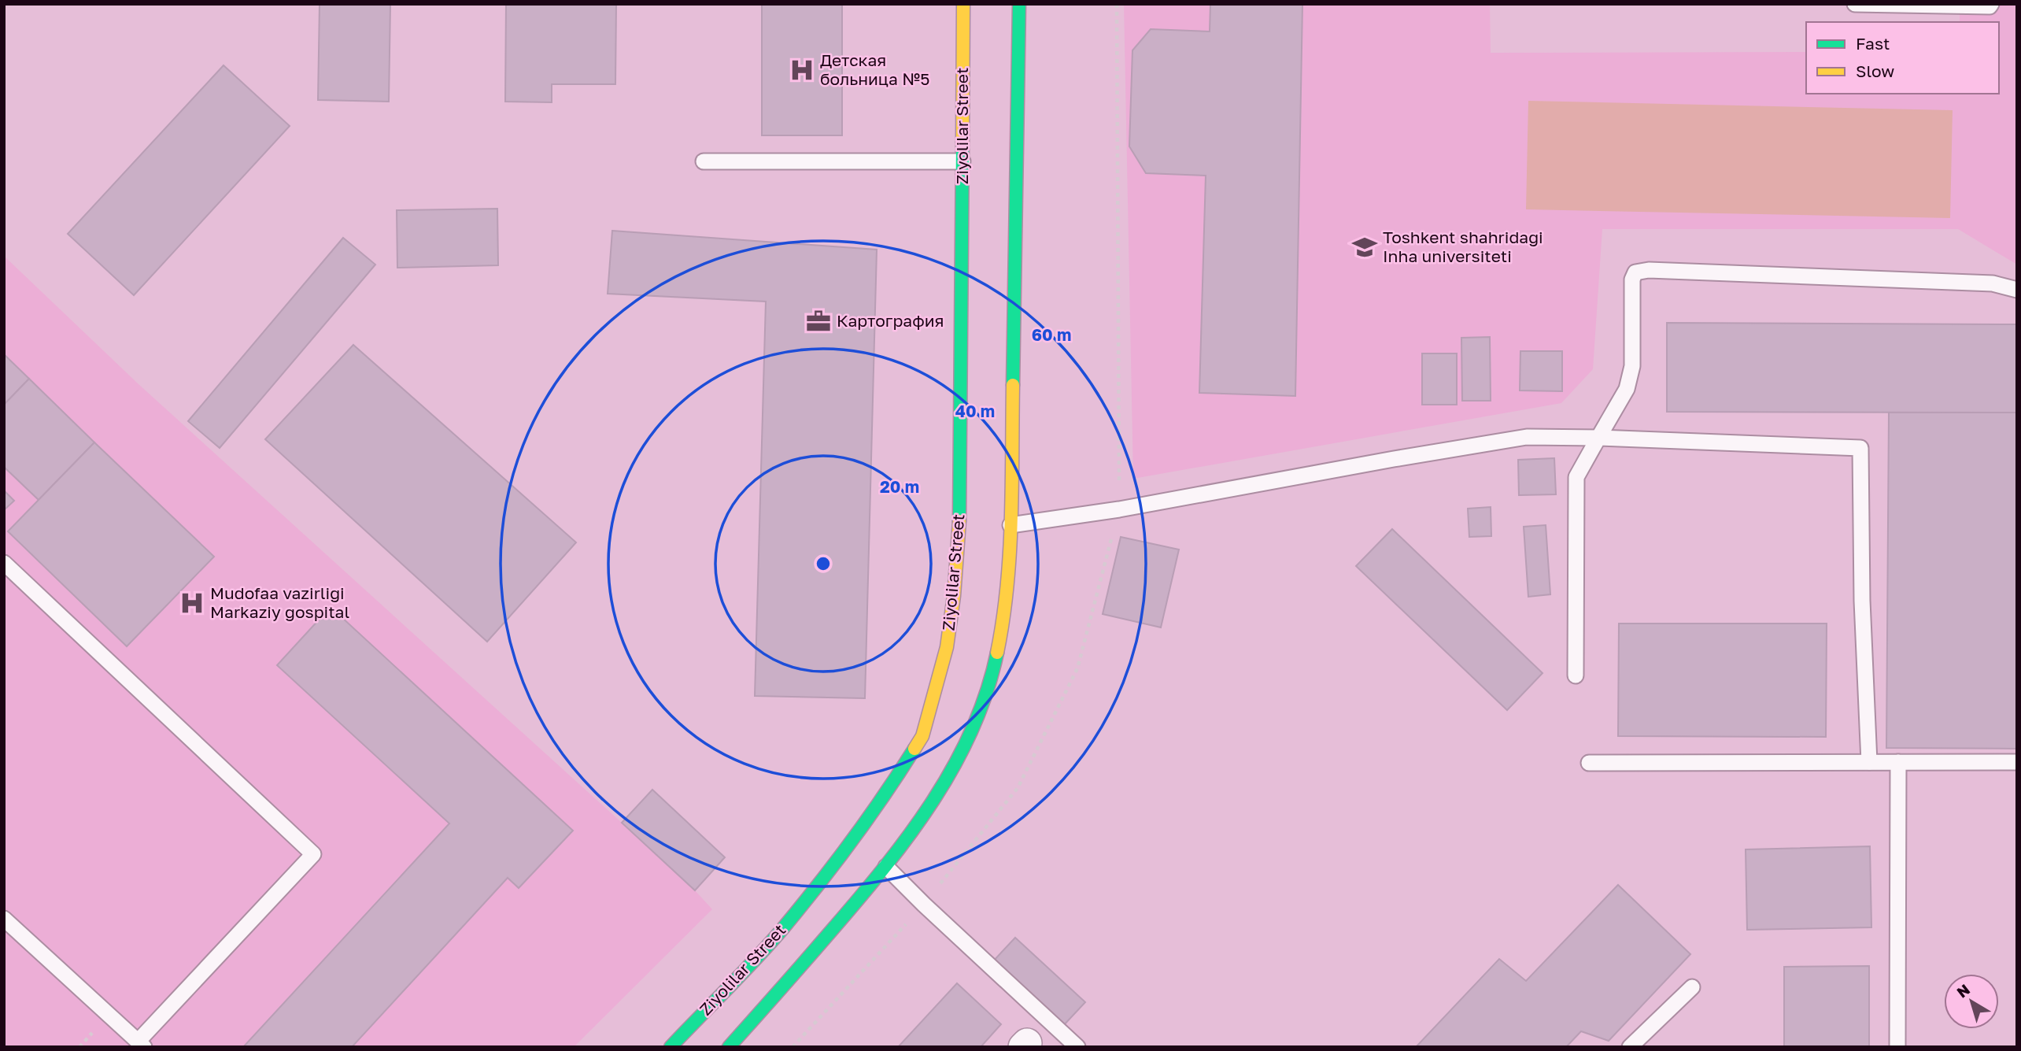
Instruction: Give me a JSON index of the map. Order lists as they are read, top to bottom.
{
  "streets": {
    "main road": ["Ziyolilar Street"]
  },
  "places": {
    "hospital": ["Детская больница №5", "Mudofaa vazirligi Markaziy gospital"],
    "school or university": ["Toshkent shahridagi Inha universiteti"],
    "office": ["Картография"]
  },
  "legend": ["Fast", "Slow"],
  "north": "top left",
  "rings": ["60 m", "40 m", "20 m"]
}
